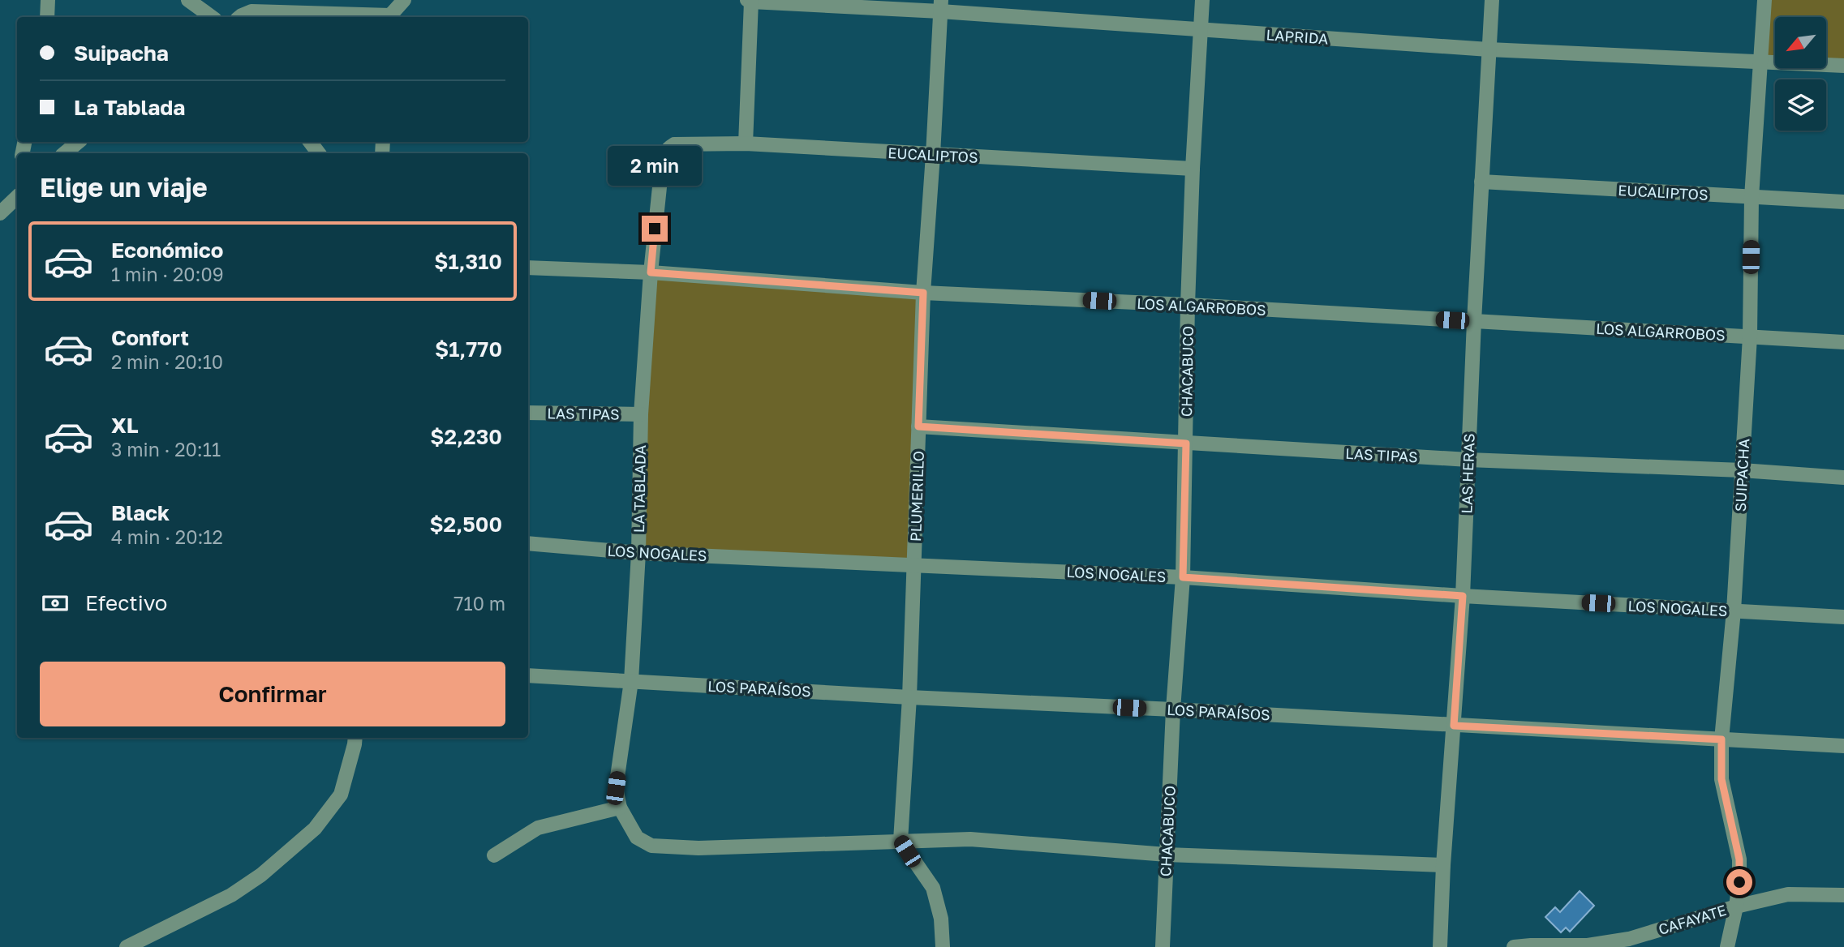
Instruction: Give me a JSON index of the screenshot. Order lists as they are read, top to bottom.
{
  "streets": {
    "street": [
      "LAPRIDA",
      "EUCALIPTOS",
      "LOS ALGARROBOS",
      "CHACABUCO",
      "LAS TIPAS",
      "LAS HERAS",
      "SUIPACHA",
      "LA TABLADA",
      "PLUMERILLO",
      "LOS NOGALES",
      "LOS PARAÍSOS",
      "CAFAYATE"
    ]
  },
  "crossings": [
    ["LAPRIDA", "CHACABUCO"],
    ["LAPRIDA", "LAS HERAS"],
    ["LAPRIDA", "SUIPACHA"],
    ["LAPRIDA", "PLUMERILLO"],
    ["EUCALIPTOS", "CHACABUCO"],
    ["EUCALIPTOS", "LAS HERAS"],
    ["EUCALIPTOS", "SUIPACHA"],
    ["EUCALIPTOS", "LA TABLADA"],
    ["EUCALIPTOS", "PLUMERILLO"],
    ["LOS ALGARROBOS", "CHACABUCO"],
    ["LOS ALGARROBOS", "LAS HERAS"],
    ["LOS ALGARROBOS", "SUIPACHA"],
    ["LOS ALGARROBOS", "LA TABLADA"],
    ["LOS ALGARROBOS", "PLUMERILLO"],
    ["CHACABUCO", "LAS TIPAS"],
    ["CHACABUCO", "LA TABLADA"],
    ["CHACABUCO", "LOS NOGALES"],
    ["CHACABUCO", "LOS PARAÍSOS"],
    ["LAS TIPAS", "LAS HERAS"],
    ["LAS TIPAS", "SUIPACHA"],
    ["LAS TIPAS", "LA TABLADA"],
    ["LAS TIPAS", "PLUMERILLO"],
    ["LAS HERAS", "LA TABLADA"],
    ["LAS HERAS", "LOS NOGALES"],
    ["LAS HERAS", "LOS PARAÍSOS"],
    ["SUIPACHA", "LOS NOGALES"],
    ["SUIPACHA", "LOS PARAÍSOS"],
    ["SUIPACHA", "CAFAYATE"],
    ["LA TABLADA", "PLUMERILLO"],
    ["LA TABLADA", "LOS NOGALES"],
    ["LA TABLADA", "LOS PARAÍSOS"],
    ["PLUMERILLO", "LOS NOGALES"],
    ["PLUMERILLO", "LOS PARAÍSOS"]
  ],
  "north": "bottom left",
  "page": {
    "banner": ["Suipacha", "La Tablada"],
    "bubble": "2 min",
    "heading": "Elige un viaje",
    "list": [
      {
        "name": "Económico",
        "note": "1 min · 20:09",
        "value": "$1,310"
      },
      {
        "name": "Confort",
        "note": "2 min · 20:10",
        "value": "$1,770"
      },
      {
        "name": "XL",
        "note": "3 min · 20:11",
        "value": "$2,230"
      },
      {
        "name": "Black",
        "note": "4 min · 20:12",
        "value": "$2,500"
      }
    ],
    "pay": ["Efectivo", "710 m"],
    "buttons": "Confirmar"
  }
}
